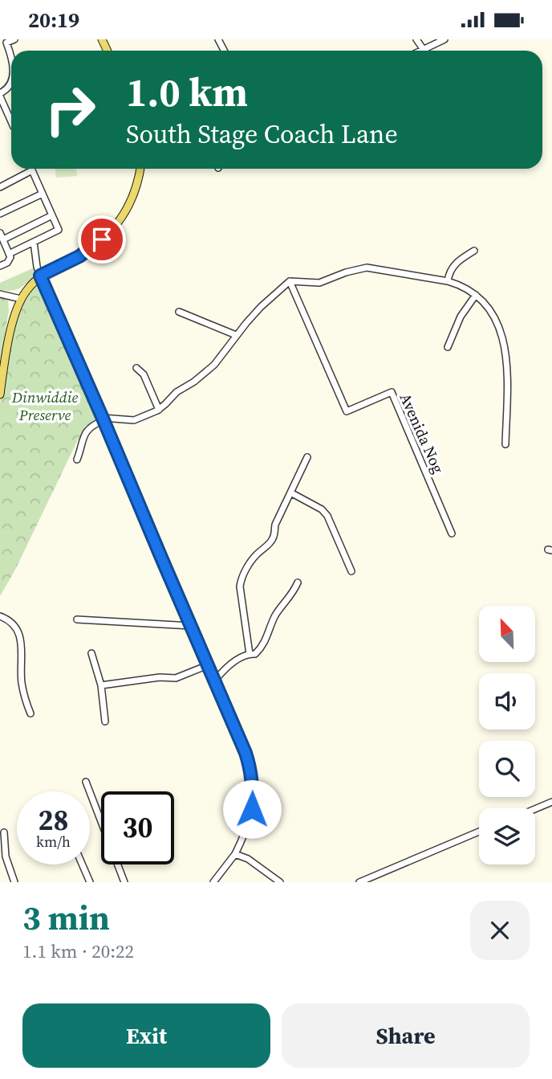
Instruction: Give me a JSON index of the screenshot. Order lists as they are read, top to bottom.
{
  "streets": {
    "street": ["Avenida Nog"]
  },
  "parks": ["Dinwiddie Preserve"],
  "north": "top left",
  "page": {
    "status": "20:19",
    "turn": ["1.0 km", "South Stage Coach Lane"],
    "speed": "28 km/h",
    "limit": "30",
    "heading": ["3 min", "1.1 km · 20:22"],
    "buttons": ["Exit", "Share"]
  }
}
